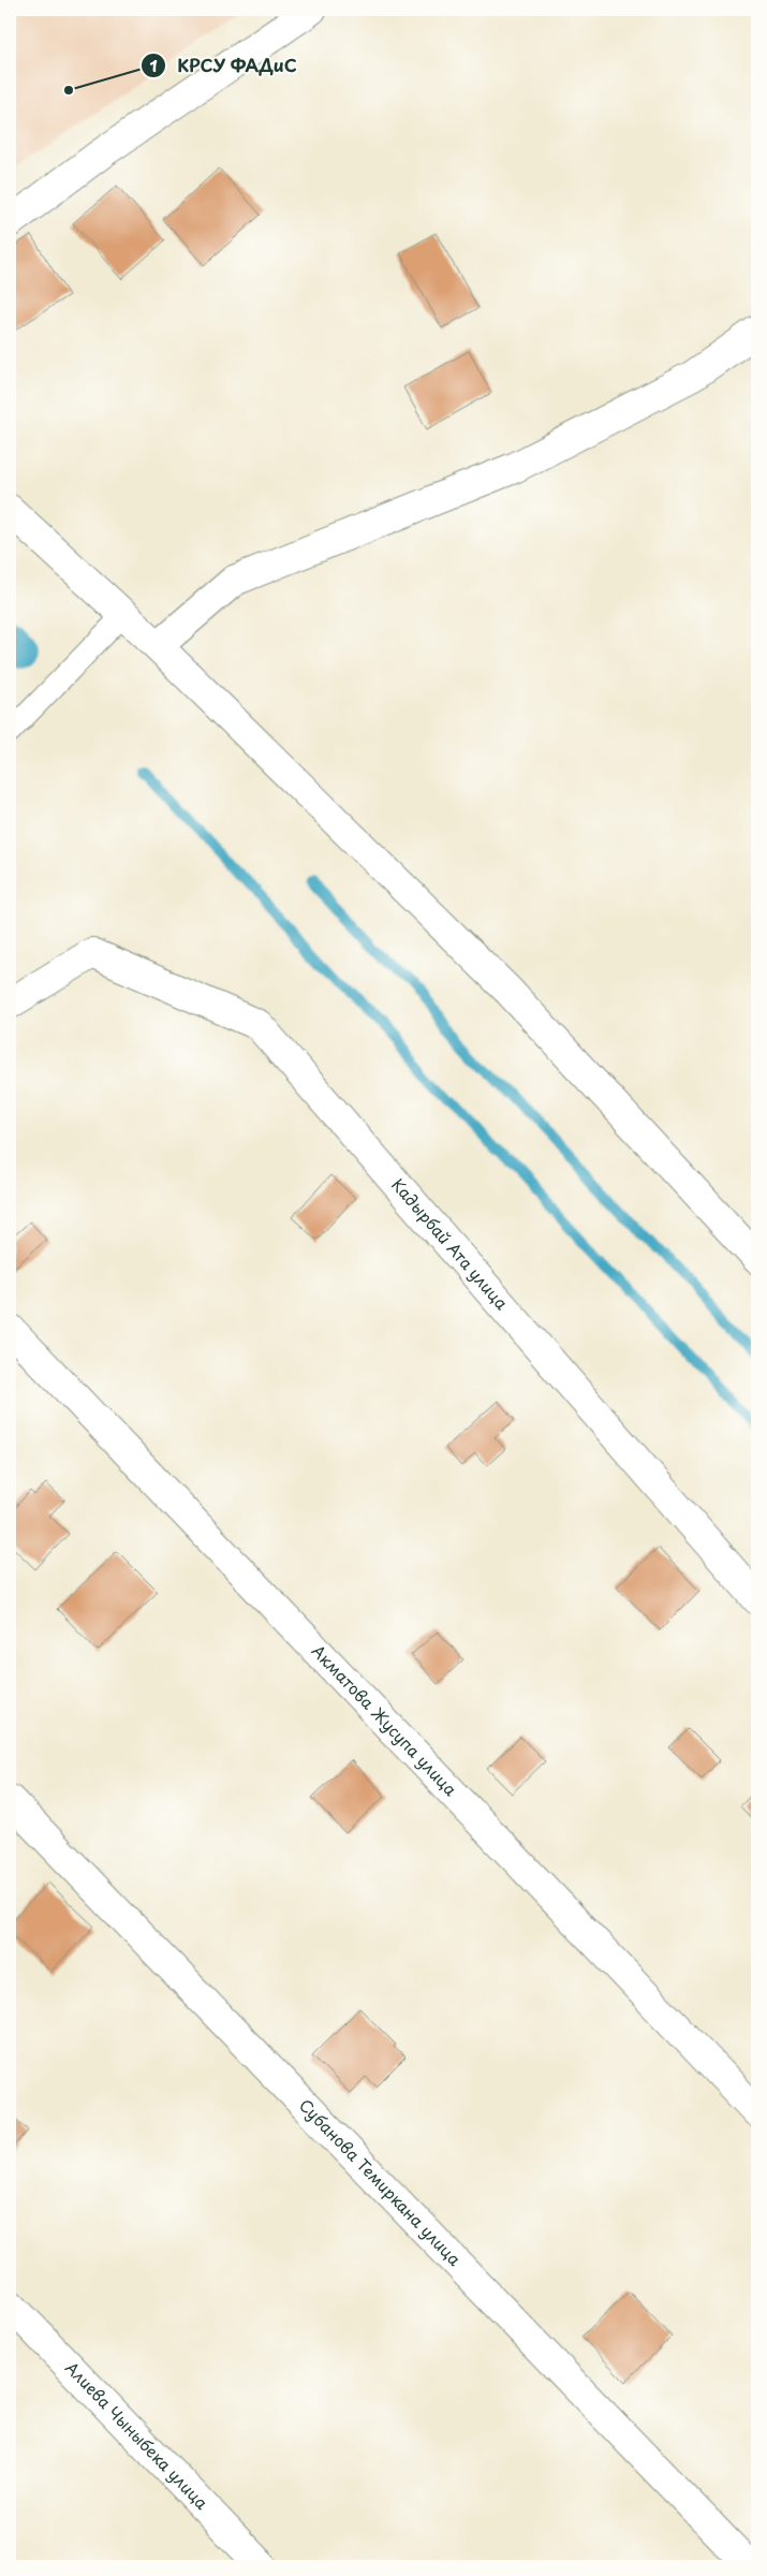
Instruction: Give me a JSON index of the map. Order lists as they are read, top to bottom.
{
  "streets": {
    "street": [
      "Кадырбай Ата улица",
      "Акматова Жусупа улица",
      "Субанова Темиркана улица",
      "Алиева Чыныбека улица"
    ]
  },
  "places": ["КРСУ ФАДиС"]
}
